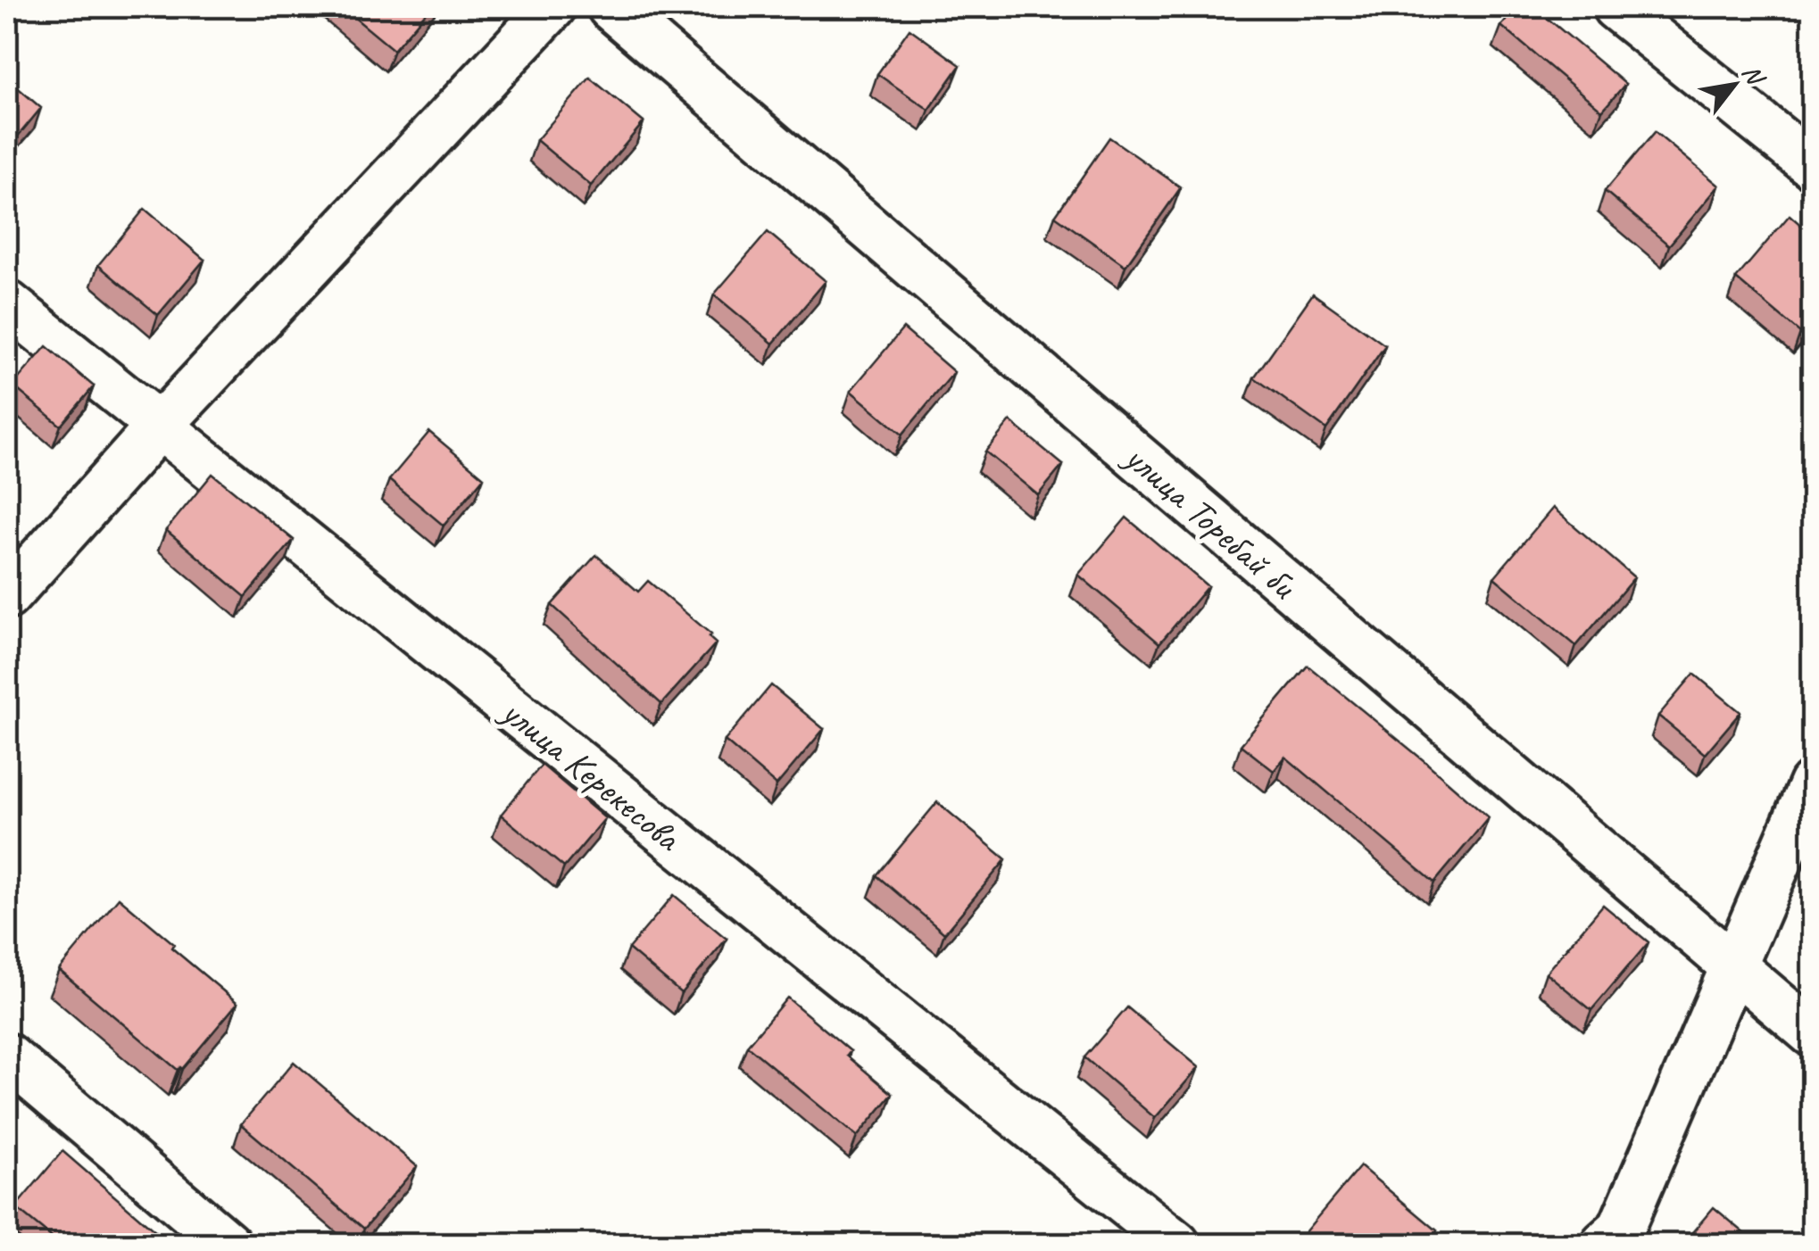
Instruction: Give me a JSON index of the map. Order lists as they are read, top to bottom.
{
  "streets": {
    "street": ["улица Торебай би", "улица Керекесова"]
  },
  "north": "top right"
}
